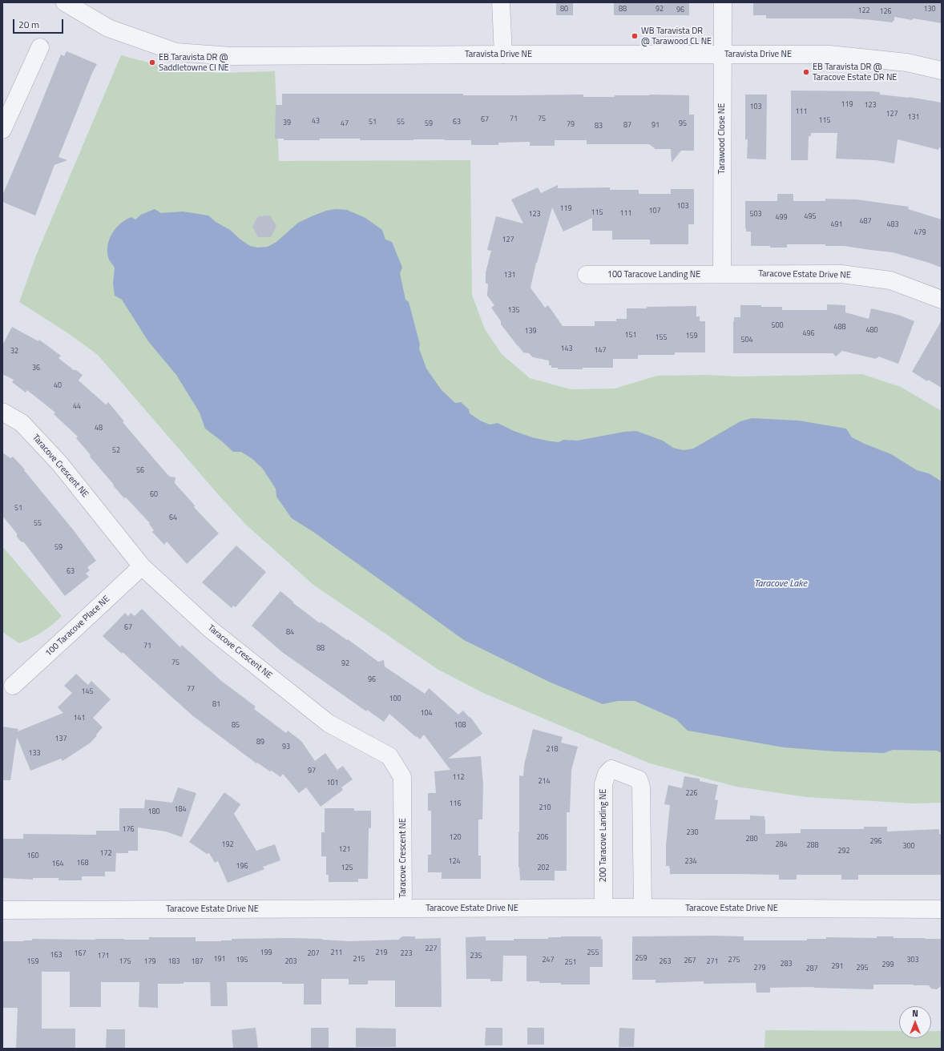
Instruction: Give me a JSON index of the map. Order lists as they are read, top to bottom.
{
  "streets": {
    "street": [
      "Taravista Drive NE",
      "Tarawood Close NE",
      "100 Taracove Landing NE",
      "Taracove Estate Drive NE",
      "Taracove Crescent NE",
      "100 Taracove Place NE",
      "200 Taracove Landing NE"
    ]
  },
  "crossings": [
    ["Taravista Drive NE", "Tarawood Close NE"],
    ["Tarawood Close NE", "100 Taracove Landing NE"],
    ["Tarawood Close NE", "Taracove Estate Drive NE"],
    ["100 Taracove Landing NE", "Taracove Estate Drive NE"],
    ["Taracove Estate Drive NE", "Taracove Crescent NE"],
    ["Taracove Estate Drive NE", "200 Taracove Landing NE"],
    ["Taracove Crescent NE", "100 Taracove Place NE"]
  ],
  "water": ["Taracove Lake"],
  "places": ["WB Taravista DR @ Tarawood CL NE", "EB Taravista DR @ Saddletowne CI NE", "EB Taravista DR @ Taracove Estate DR NE"],
  "house_numbers": [
    "80",
    "88",
    "92",
    "130",
    "96",
    "122",
    "126",
    "119",
    "123",
    "103",
    "111",
    "127",
    "131",
    "71",
    "75",
    "67",
    "115",
    "43",
    "51",
    "55",
    "63",
    "39",
    "47",
    "59",
    "95",
    "79",
    "87",
    "91",
    "83",
    "103",
    "119",
    "107",
    "115",
    "111",
    "123",
    "503",
    "495",
    "499",
    "487",
    "491",
    "483",
    "479",
    "127",
    "131",
    "135",
    "500",
    "488",
    "480",
    "139",
    "496",
    "151",
    "159",
    "155",
    "504",
    "143",
    "147",
    "32",
    "36",
    "40",
    "44",
    "48",
    "52",
    "56",
    "60",
    "51",
    "64",
    "55",
    "59",
    "63",
    "67",
    "84",
    "71",
    "88",
    "75",
    "92",
    "96",
    "77",
    "145",
    "100",
    "81",
    "104",
    "141",
    "85",
    "108",
    "137",
    "89",
    "93",
    "218",
    "133",
    "97",
    "112",
    "214",
    "101",
    "226",
    "116",
    "210",
    "184",
    "180",
    "176",
    "230",
    "120",
    "206",
    "280",
    "296",
    "192",
    "284",
    "288",
    "300",
    "121",
    "292",
    "172",
    "160",
    "124",
    "234",
    "168",
    "164",
    "196",
    "125",
    "202",
    "227",
    "199",
    "211",
    "219",
    "255",
    "167",
    "207",
    "223",
    "163",
    "171",
    "235",
    "259",
    "191",
    "215",
    "195",
    "247",
    "275",
    "303",
    "267",
    "159",
    "175",
    "179",
    "183",
    "187",
    "203",
    "263",
    "271",
    "251",
    "283",
    "299",
    "291",
    "279",
    "295",
    "287"
  ],
  "scale_bar": "20 m",
  "north": "top"
}
